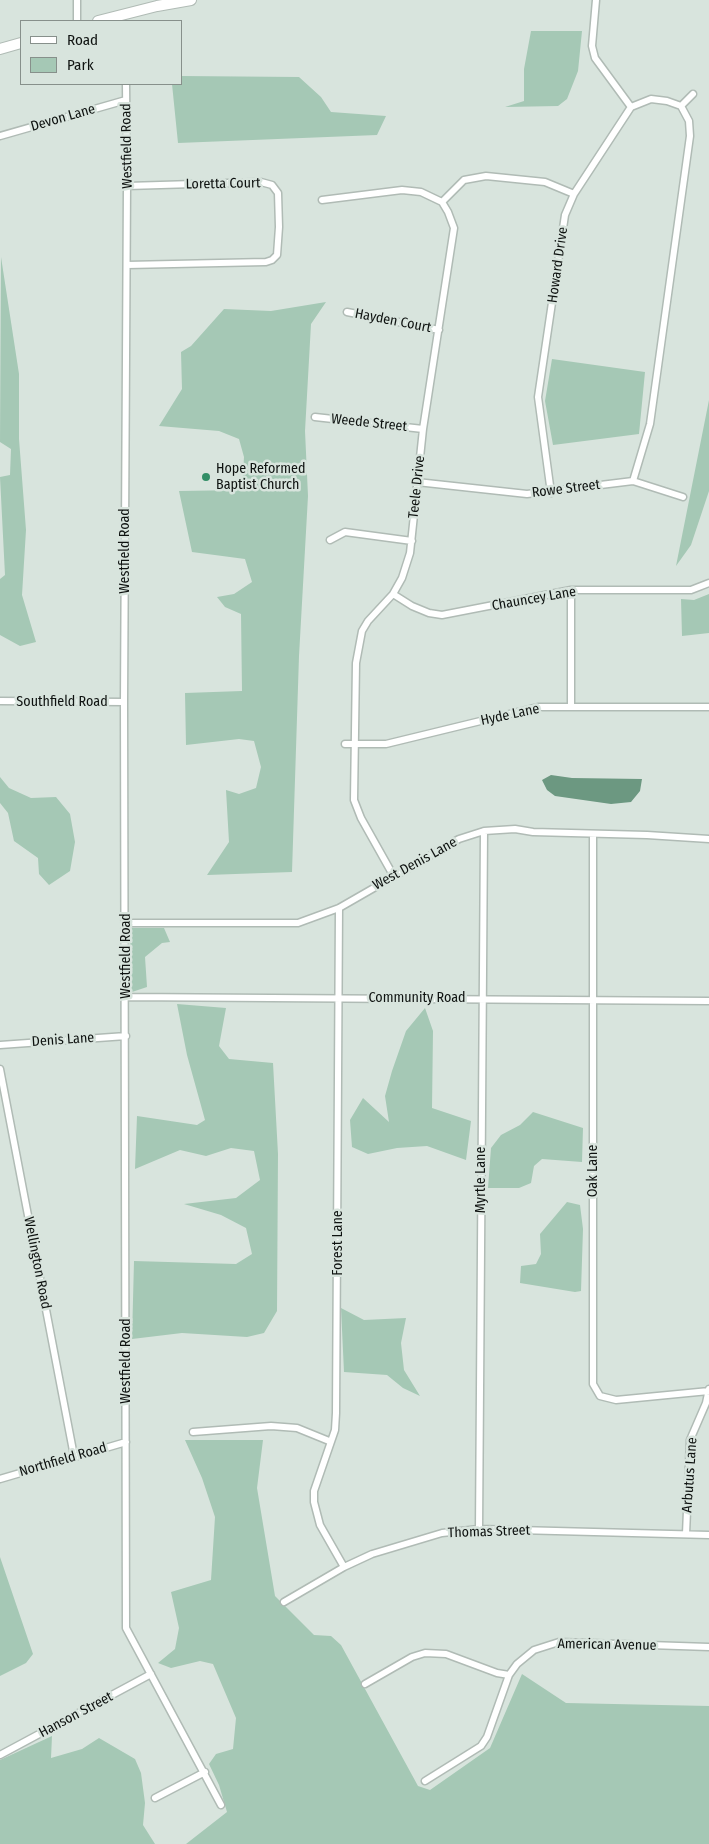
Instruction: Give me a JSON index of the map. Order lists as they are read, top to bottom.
{
  "streets": {
    "street": [
      "Devon Lane",
      "Westfield Road",
      "Loretta Court",
      "Howard Drive",
      "Hayden Court",
      "Weede Street",
      "Teele Drive",
      "Rowe Street",
      "Chauncey Lane",
      "Southfield Road",
      "Hyde Lane",
      "West Denis Lane",
      "Community Road",
      "Denis Lane",
      "Oak Lane",
      "Myrtle Lane",
      "Forest Lane",
      "Wellington Road",
      "Northfield Road",
      "Arbutus Lane",
      "Thomas Street",
      "American Avenue",
      "Hanson Street"
    ]
  },
  "crossings": [
    ["Devon Lane", "Westfield Road"],
    ["Westfield Road", "Loretta Court"],
    ["Westfield Road", "Southfield Road"],
    ["Westfield Road", "West Denis Lane"],
    ["Westfield Road", "Community Road"],
    ["Westfield Road", "Denis Lane"],
    ["Westfield Road", "Northfield Road"],
    ["Westfield Road", "Hanson Street"],
    ["Howard Drive", "Rowe Street"],
    ["Hayden Court", "Teele Drive"],
    ["Weede Street", "Teele Drive"],
    ["Teele Drive", "Rowe Street"],
    ["Teele Drive", "Chauncey Lane"],
    ["Teele Drive", "Hyde Lane"],
    ["Teele Drive", "West Denis Lane"],
    ["West Denis Lane", "Oak Lane"],
    ["West Denis Lane", "Myrtle Lane"],
    ["West Denis Lane", "Forest Lane"],
    ["Community Road", "Oak Lane"],
    ["Community Road", "Myrtle Lane"],
    ["Community Road", "Forest Lane"],
    ["Oak Lane", "Arbutus Lane"],
    ["Myrtle Lane", "Thomas Street"],
    ["Forest Lane", "Thomas Street"],
    ["Wellington Road", "Northfield Road"],
    ["Arbutus Lane", "Thomas Street"]
  ],
  "places": ["Hope Reformed Baptist Church"],
  "legend": ["Road", "Park"]
}
